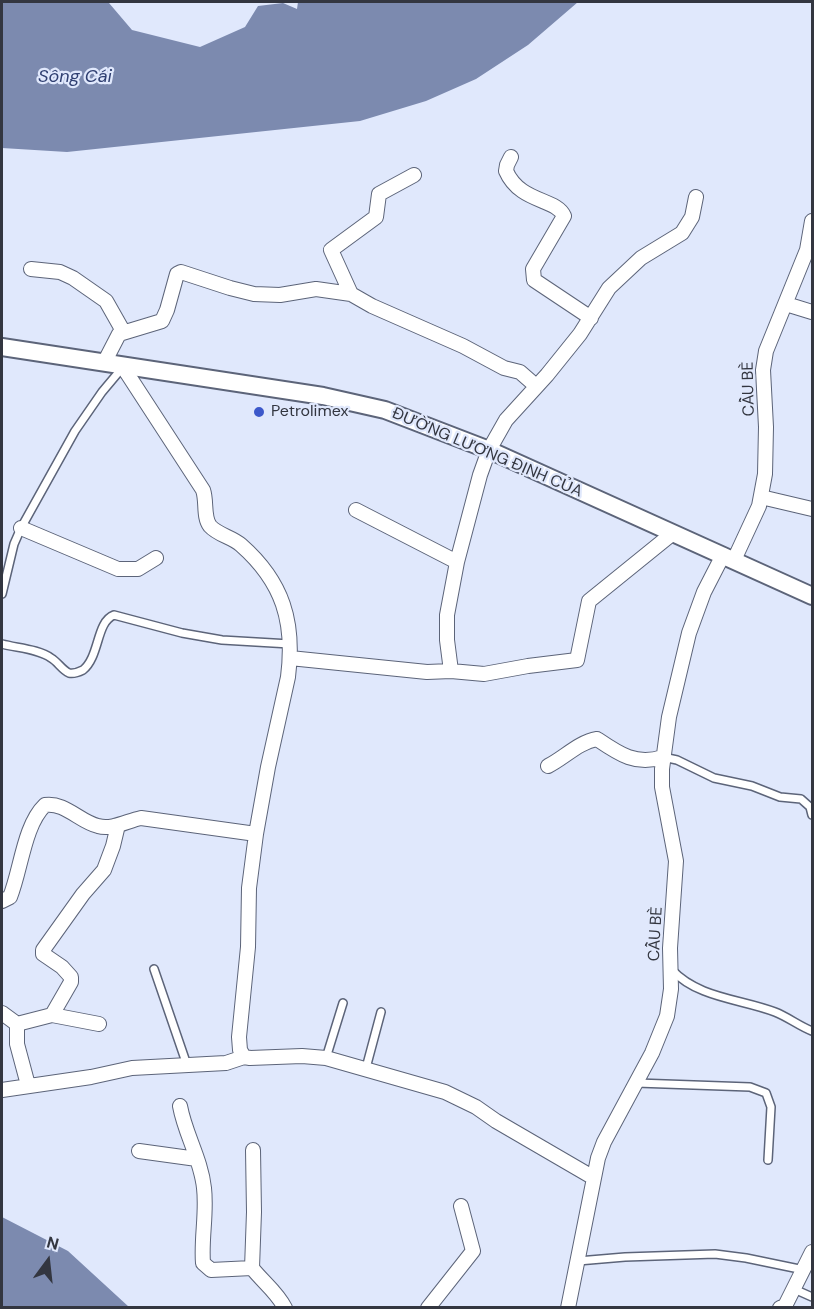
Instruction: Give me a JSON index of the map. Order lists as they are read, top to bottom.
{
  "streets": {
    "street": ["CẦU BÈ", "ĐƯỜNG LƯƠNG ĐỊNH CỦA"]
  },
  "crossings": [
    ["CẦU BÈ", "ĐƯỜNG LƯƠNG ĐỊNH CỦA"]
  ],
  "water": ["Sông Cái"],
  "places": ["Petrolimex"],
  "north": "top"
}
